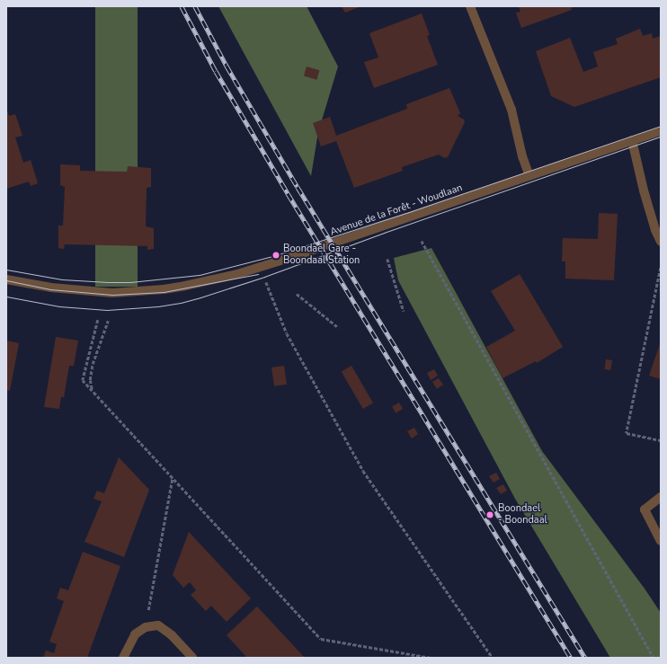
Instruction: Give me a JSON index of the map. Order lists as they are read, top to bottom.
{
  "streets": {
    "street": ["Avenue de la Forêt - Woudlaan"]
  },
  "places": ["Boondael Gare - Boondaal Station", "Boondael - Boondaal"]
}
